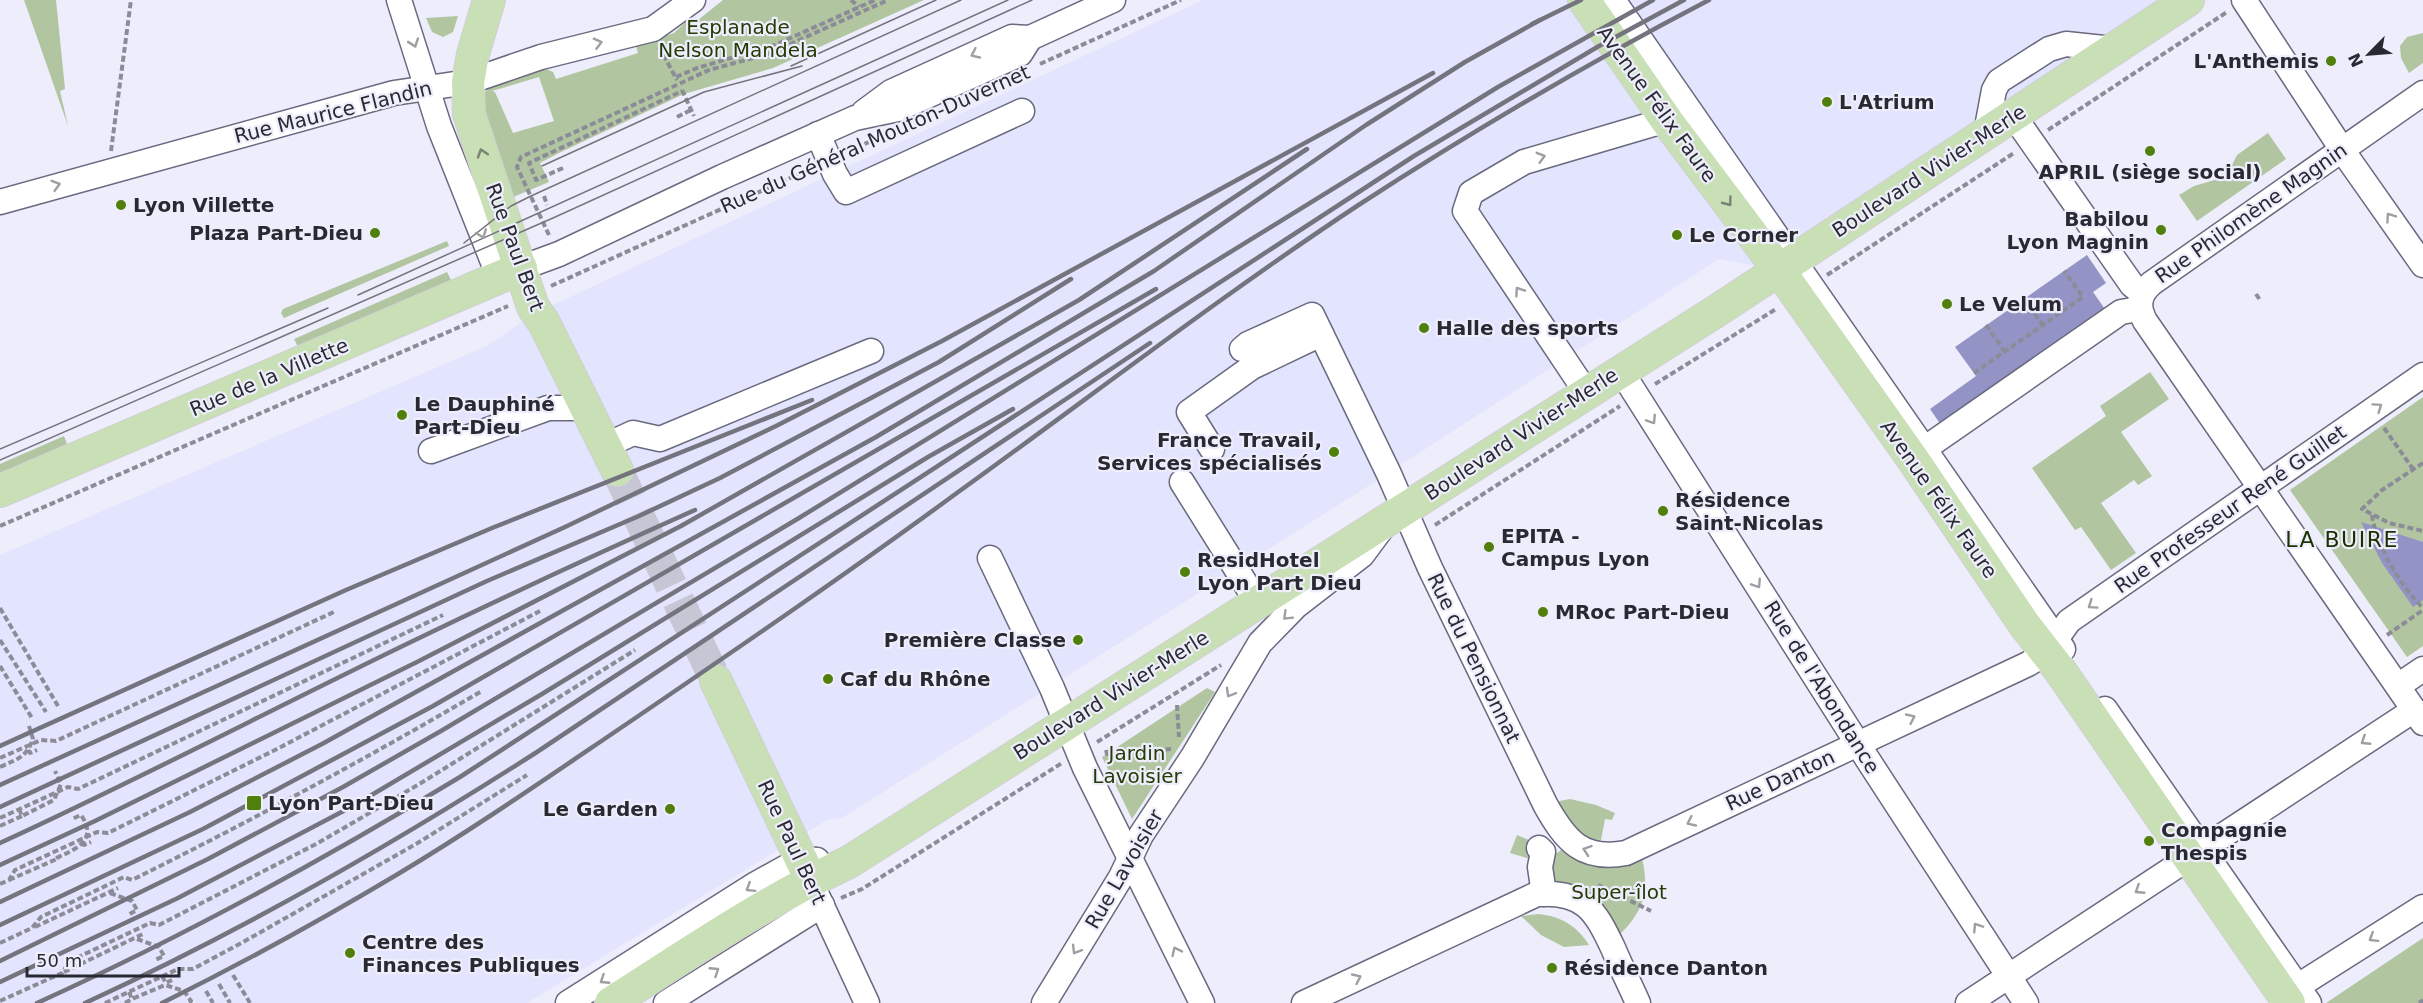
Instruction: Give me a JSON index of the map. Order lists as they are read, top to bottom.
{
  "streets": {
    "main road": [
      "Avenue Félix Faure",
      "Boulevard Vivier-Merle",
      "Rue Paul Bert",
      "Rue de la Villette"
    ],
    "street": [
      "Rue Maurice Flandin",
      "Rue du Général Mouton-Duvernet",
      "Rue Philomène Magnin",
      "Rue Professeur René Guillet",
      "Rue du Pensionnat",
      "Rue de l'Abondance",
      "Rue Danton",
      "Rue Lavoisier"
    ]
  },
  "crossings": [
    ["Avenue Félix Faure", "Boulevard Vivier-Merle"],
    ["Avenue Félix Faure", "Rue Philomène Magnin"],
    ["Avenue Félix Faure", "Rue Professeur René Guillet"],
    ["Avenue Félix Faure", "Rue Danton"],
    ["Rue Maurice Flandin", "Rue Paul Bert"],
    ["Rue du Général Mouton-Duvernet", "Rue Paul Bert"],
    ["Rue du Général Mouton-Duvernet", "Rue de la Villette"],
    ["Boulevard Vivier-Merle", "Rue Paul Bert"],
    ["Boulevard Vivier-Merle", "Rue du Pensionnat"],
    ["Boulevard Vivier-Merle", "Rue de l'Abondance"],
    ["Boulevard Vivier-Merle", "Rue Lavoisier"],
    ["Rue Paul Bert", "Rue de la Villette"],
    ["Rue Professeur René Guillet", "Rue Danton"],
    ["Rue du Pensionnat", "Rue Danton"],
    ["Rue du Pensionnat", "Rue Lavoisier"],
    ["Rue de l'Abondance", "Rue Danton"]
  ],
  "one_way": ["Rue Maurice Flandin", "Rue Lavoisier"],
  "districts": ["LA BUIRE"],
  "parks": ["Esplanade Nelson Mandela", "Jardin Lavoisier", "Super-îlot"],
  "places": {
    "other": [
      "L'Anthemis",
      "L'Atrium",
      "APRIL (siège social)",
      "Lyon Villette",
      "Babilou Lyon Magnin",
      "Plaza Part-Dieu",
      "Le Corner",
      "Le Velum",
      "Halle des sports",
      "Le Dauphiné Part-Dieu",
      "France Travail, Services spécialisés",
      "Résidence Saint-Nicolas",
      "EPITA - Campus Lyon",
      "ResidHotel Lyon Part Dieu",
      "MRoc Part-Dieu",
      "Première Classe",
      "Caf du Rhône",
      "Le Garden",
      "Compagnie Thespis",
      "Centre des Finances Publiques",
      "Résidence Danton"
    ],
    "transit": ["Lyon Part-Dieu"]
  },
  "scale_bar": "50 m",
  "north": "bottom left"
}
